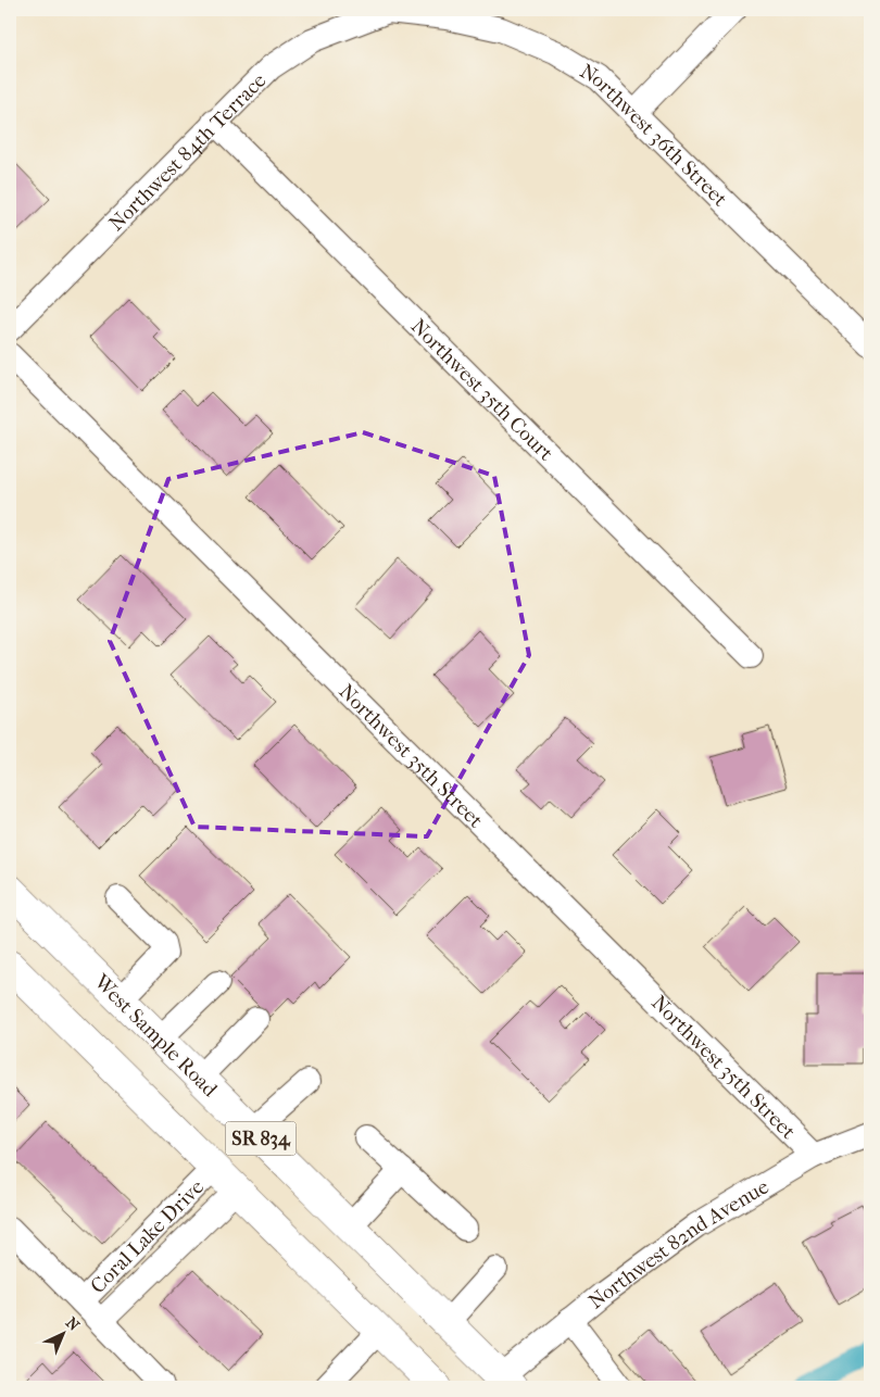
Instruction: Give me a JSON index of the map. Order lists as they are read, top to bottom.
{
  "streets": {
    "main road": ["West Sample Road", "SR 834"],
    "street": [
      "Northwest 36th Street",
      "Northwest 84th Terrace",
      "Northwest 35th Court",
      "Northwest 35th Street",
      "Coral Lake Drive",
      "Northwest 82nd Avenue"
    ]
  },
  "crossings": [
    ["Northwest 36th Street", "Northwest 84th Terrace"],
    ["Northwest 84th Terrace", "Northwest 35th Court"],
    ["Northwest 35th Street", "Northwest 82nd Avenue"],
    ["West Sample Road", "Northwest 82nd Avenue"],
    ["SR 834", "Coral Lake Drive"]
  ],
  "north": "top right"
}
